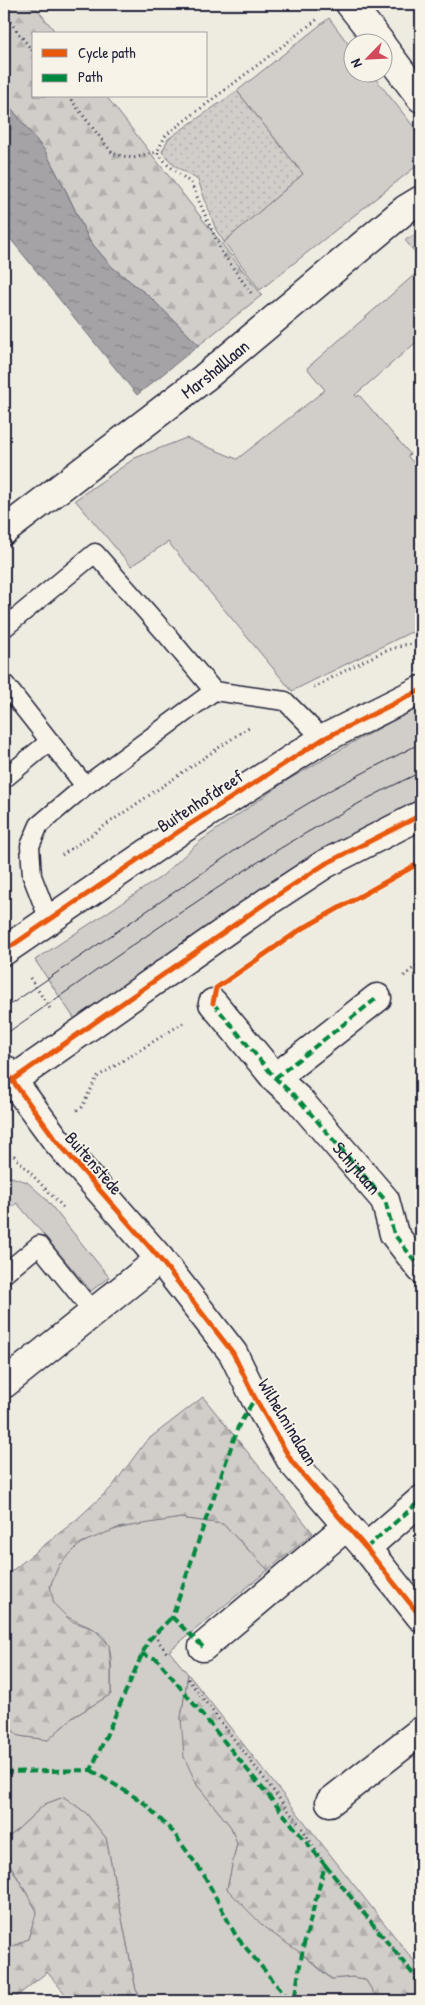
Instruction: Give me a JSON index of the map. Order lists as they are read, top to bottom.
{
  "streets": {
    "street": [
      "Marshalllaan",
      "Buitenhofdreef",
      "Buitenstede",
      "Schijflaan",
      "Wilhelminalaan"
    ]
  },
  "crossings": [
    ["Buitenstede", "Wilhelminalaan"]
  ],
  "legend": ["Cycle path", "Path"],
  "north": "bottom left"
}
